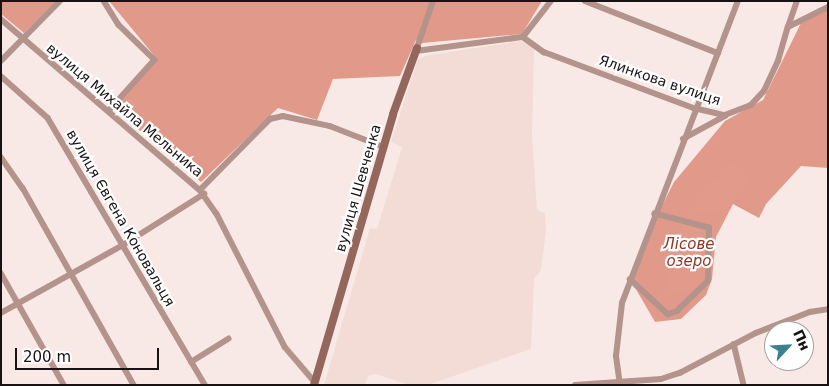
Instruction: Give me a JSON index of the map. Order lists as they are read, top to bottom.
{
  "streets": {
    "street": [
      "Ялинкова вулиця",
      "вулиця Михайла Мельника",
      "вулиця Шевченка",
      "вулиця Євгена Коновальця"
    ]
  },
  "crossings": [
    ["вулиця Михайла Мельника", "вулиця Шевченка"]
  ],
  "water": ["Лісове озеро"],
  "scale_bar": "200 m",
  "north": "top right"
}
